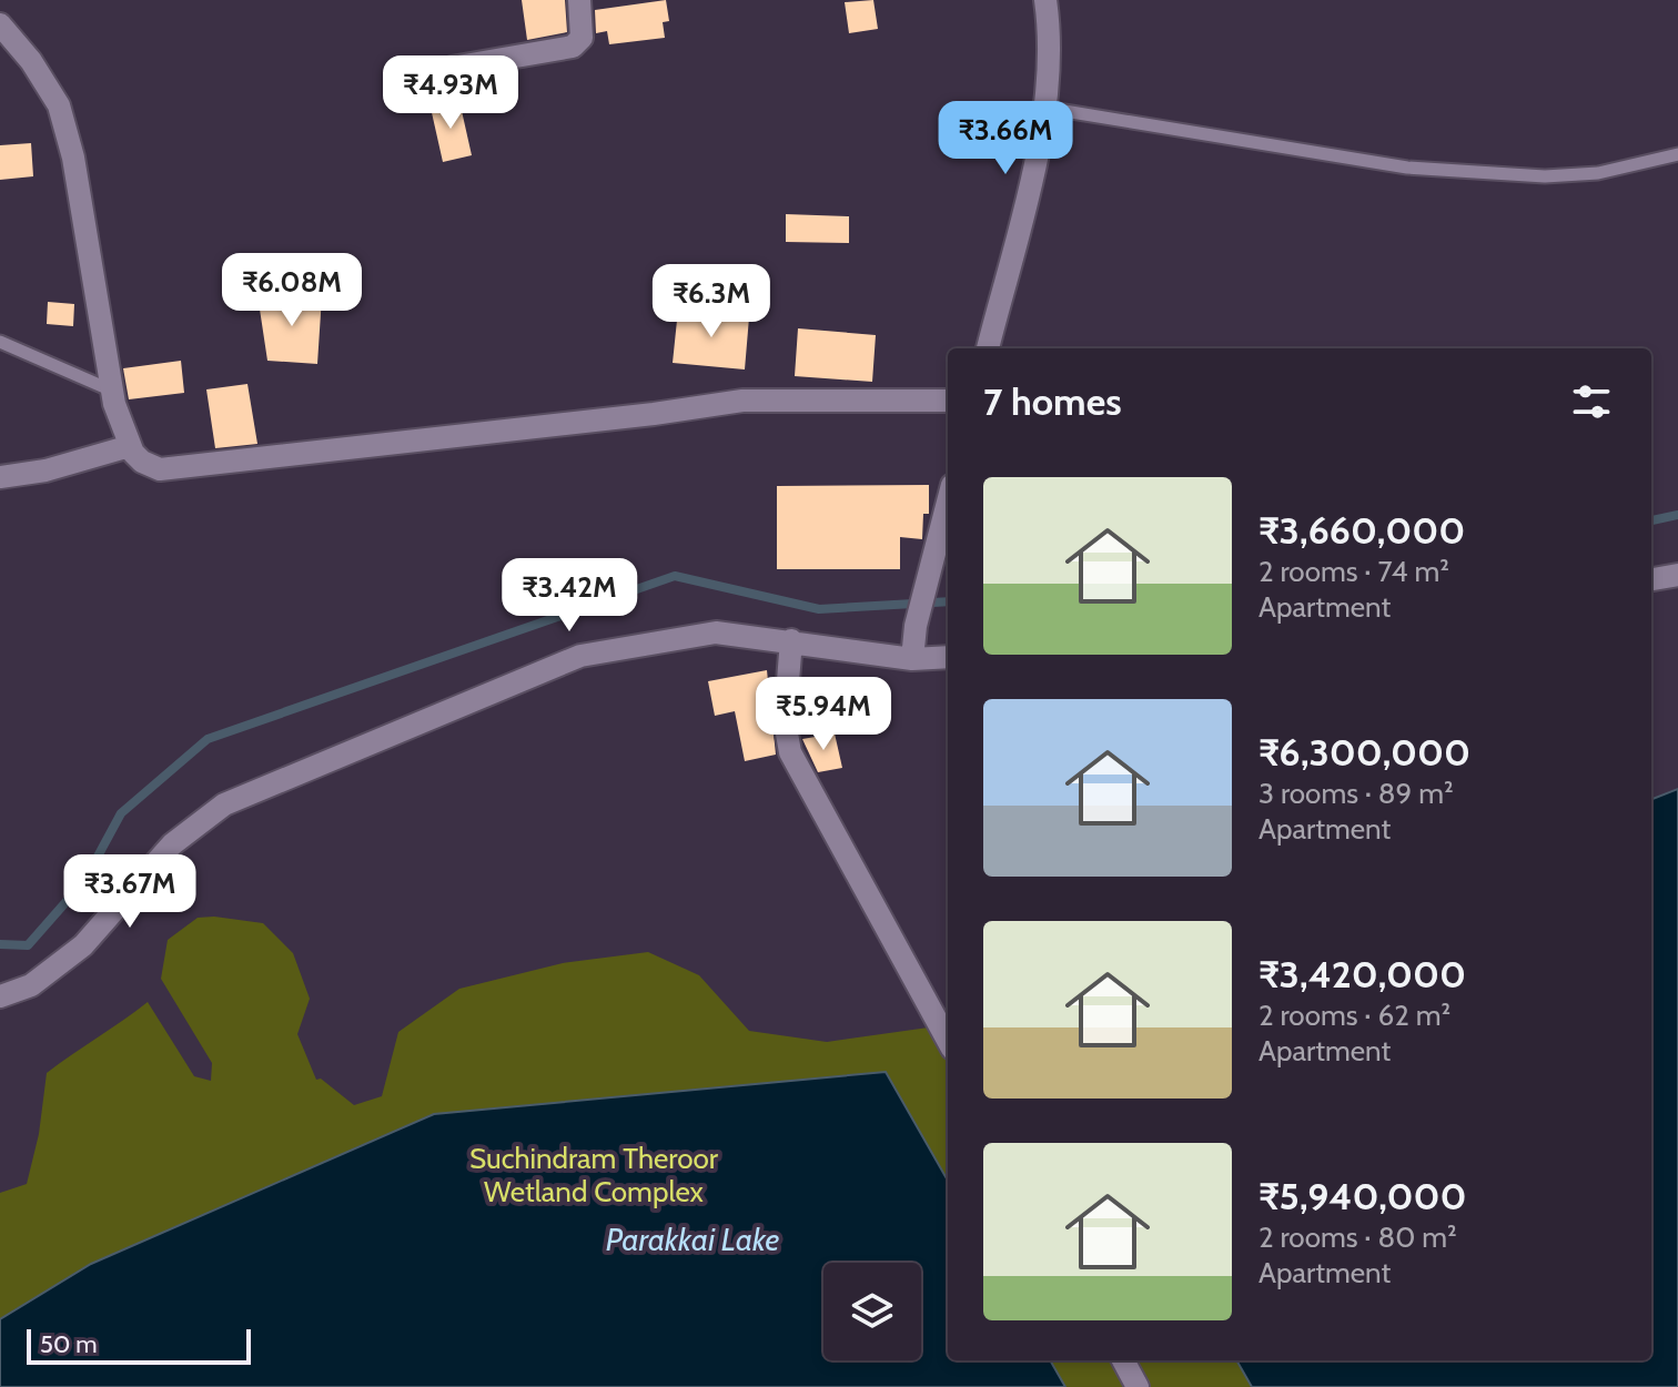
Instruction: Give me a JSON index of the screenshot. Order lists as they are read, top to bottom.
{
  "water": ["Parakkai Lake"],
  "parks": ["Suchindram Theroor Wetland Complex"],
  "scale_bar": "50 m",
  "page": {
    "price": [
      "₹4.93M",
      "₹3.66M",
      "₹6.08M",
      "₹6.3M",
      "₹3.42M",
      "₹5.94M",
      "₹3.67M"
    ],
    "heading": "7 homes",
    "list": [
      {
        "name": "₹3,660,000",
        "note": "2 rooms · 74 m² · Apartment"
      },
      {
        "name": "₹6,300,000",
        "note": "3 rooms · 89 m² · Apartment"
      },
      {
        "name": "₹3,420,000",
        "note": "2 rooms · 62 m² · Apartment"
      },
      {
        "name": "₹5,940,000",
        "note": "2 rooms · 80 m² · Apartment"
      }
    ],
    "scale": "50 m"
  }
}
